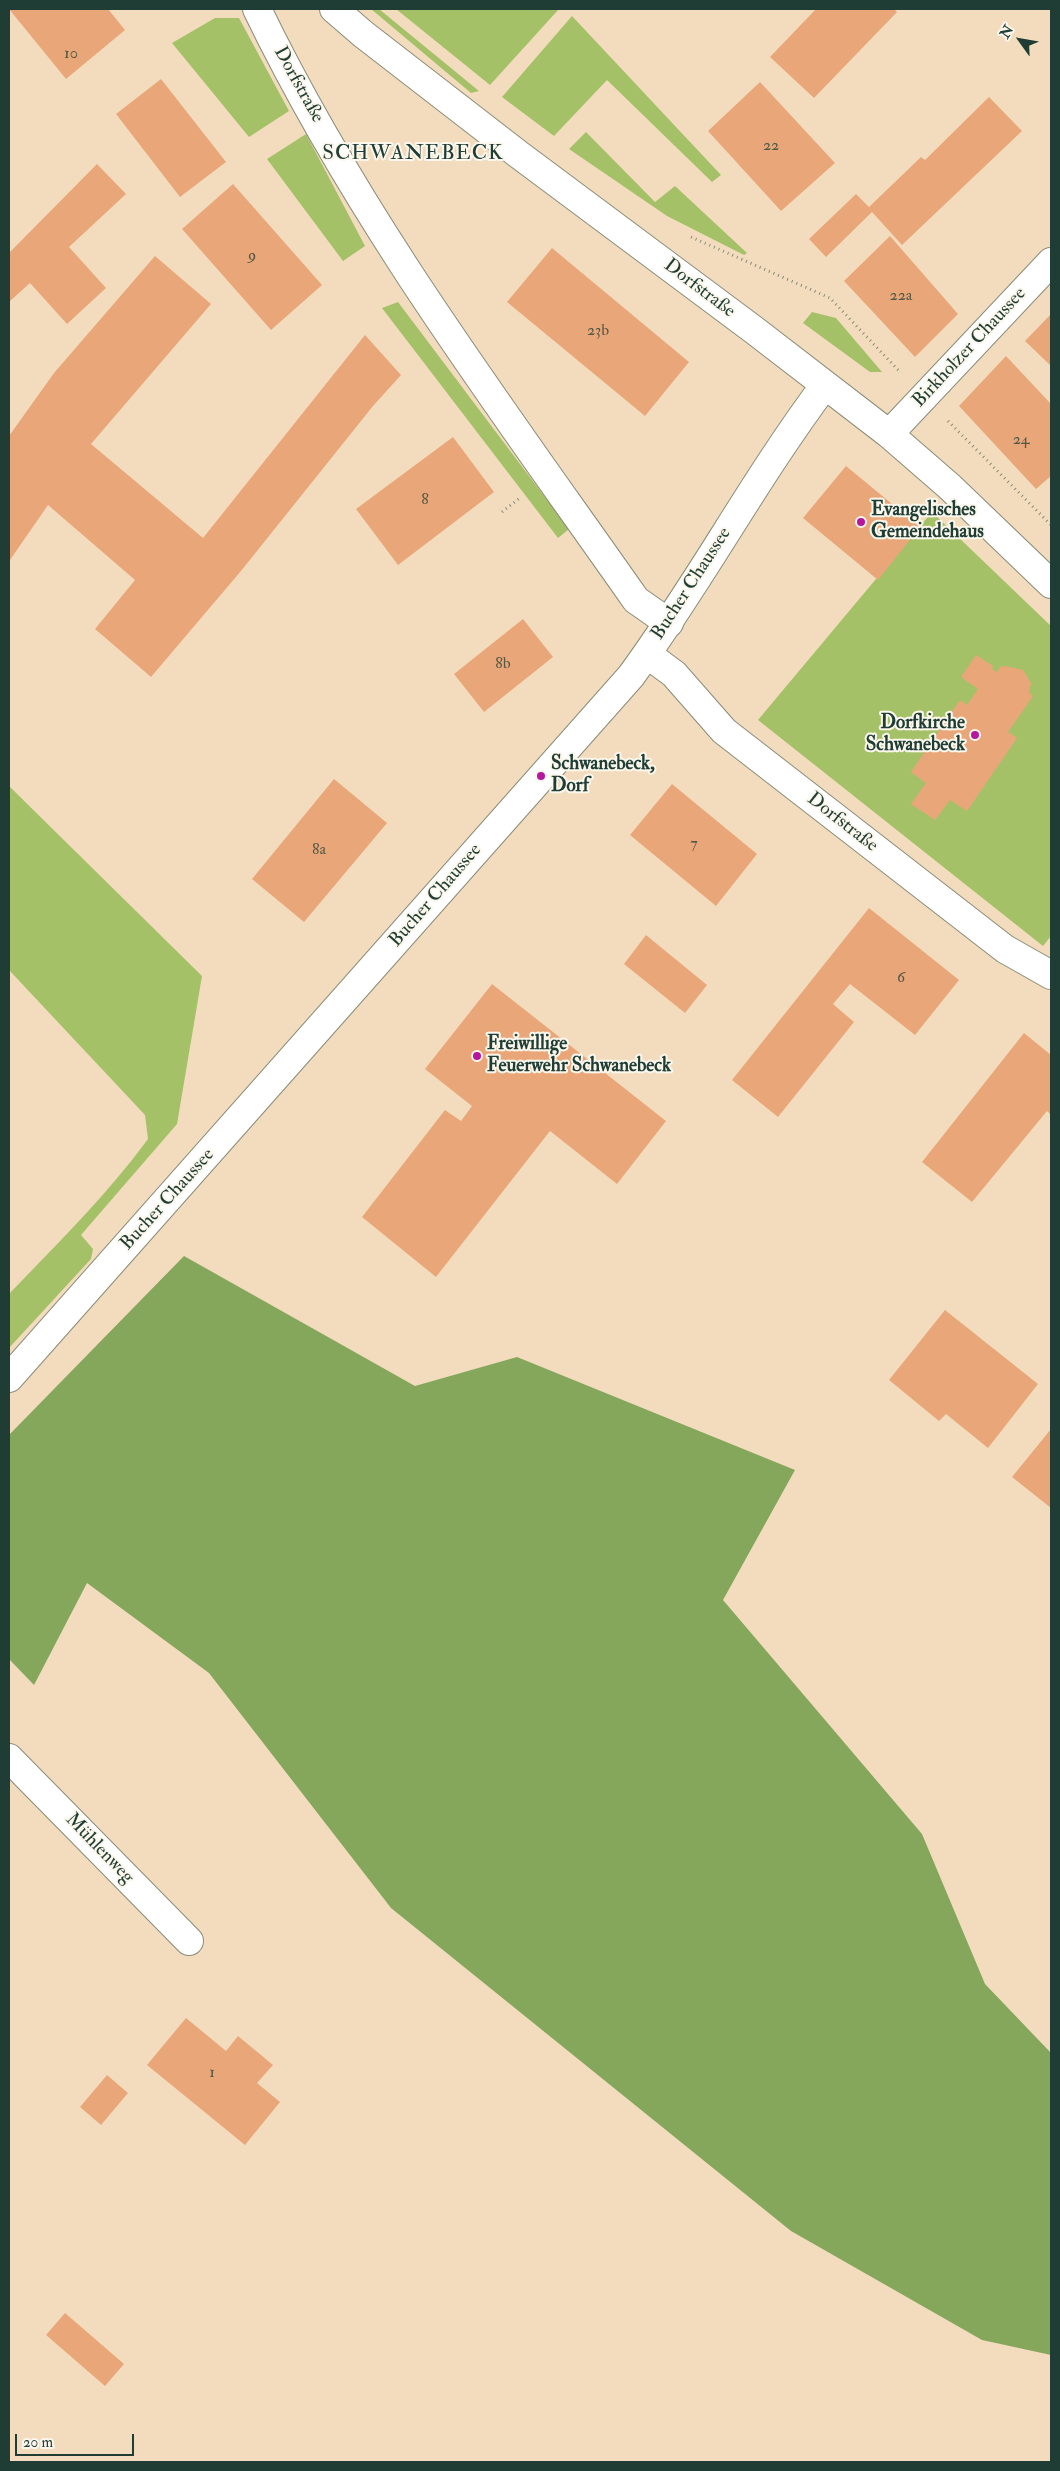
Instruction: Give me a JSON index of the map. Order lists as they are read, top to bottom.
{
  "streets": {
    "main road": [
      "Dorfstraße",
      "Birkholzer Chaussee",
      "Bucher Chaussee",
      "Mühlenweg"
    ]
  },
  "crossings": [
    ["Dorfstraße", "Birkholzer Chaussee"],
    ["Dorfstraße", "Bucher Chaussee"]
  ],
  "districts": ["SCHWANEBECK"],
  "places": [
    "Evangelisches Gemeindehaus",
    "Dorfkirche Schwanebeck",
    "Schwanebeck, Dorf",
    "Freiwillige Feuerwehr Schwanebeck"
  ],
  "house_numbers": [
    "10",
    "22",
    "9",
    "22a",
    "23b",
    "24",
    "8",
    "8b",
    "7",
    "8a",
    "6",
    "1"
  ],
  "scale_bar": "20 m",
  "north": "top left"
}
